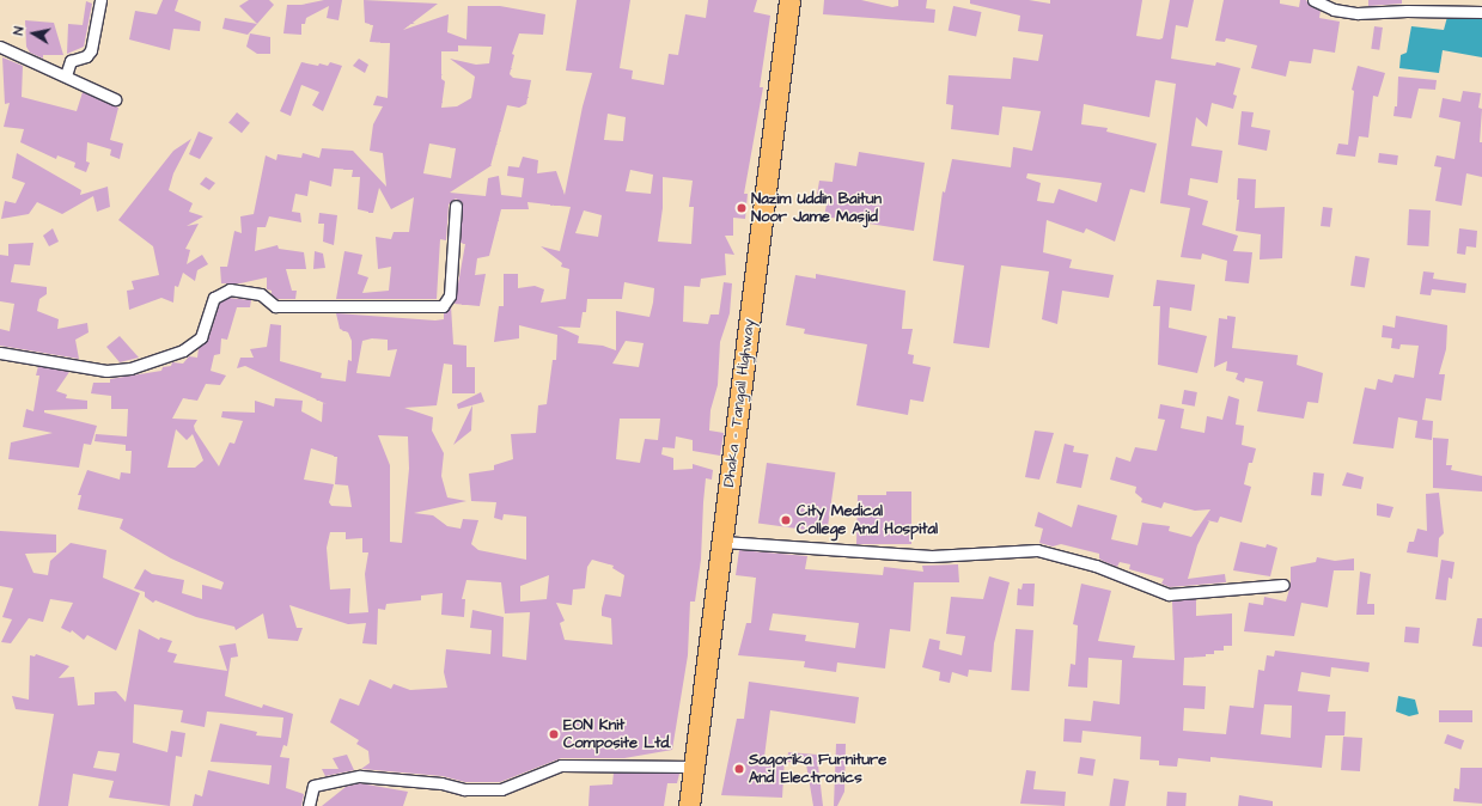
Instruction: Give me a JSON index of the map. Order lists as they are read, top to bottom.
{
  "streets": {
    "highway": ["Dhaka - Tangail Highway"]
  },
  "places": [
    "Nazim Uddin Baitun Noor Jame Masjid",
    "City Medical College And Hospital",
    "EON Knit Composite Ltd.",
    "Sagorika Furniture And Electronics"
  ],
  "north": "left"
}
